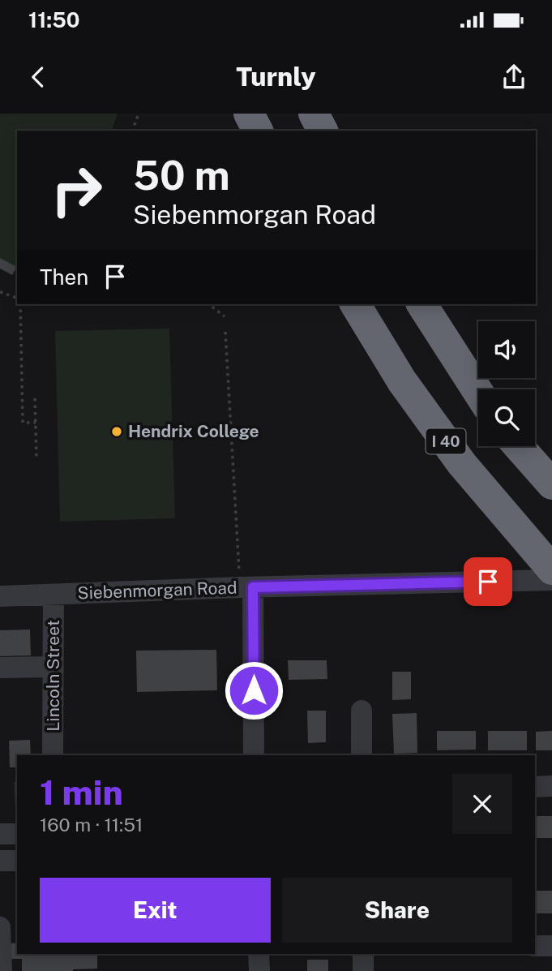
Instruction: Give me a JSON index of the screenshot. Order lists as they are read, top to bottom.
{
  "streets": {
    "highway": ["I 40"],
    "street": ["Siebenmorgan Road", "Lincoln Street"]
  },
  "crossings": [
    ["Siebenmorgan Road", "Lincoln Street"]
  ],
  "places": ["Hendrix College"],
  "page": {
    "status": "11:50",
    "header": "Turnly",
    "turn": ["50 m", "Siebenmorgan Road"],
    "then": "Then",
    "heading": ["1 min", "160 m · 11:51"],
    "buttons": ["Exit", "Share"]
  }
}
